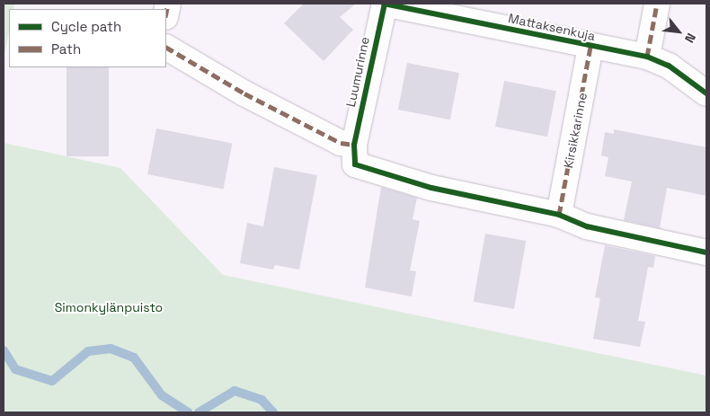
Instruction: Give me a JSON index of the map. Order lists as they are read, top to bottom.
{
  "streets": {
    "street": ["Mattaksenkuja", "Luumurinne", "Kirsikkarinne"]
  },
  "crossings": [
    ["Mattaksenkuja", "Luumurinne"],
    ["Mattaksenkuja", "Kirsikkarinne"]
  ],
  "parks": ["Simonkylänpuisto"],
  "legend": ["Cycle path", "Path"],
  "north": "bottom right"
}
